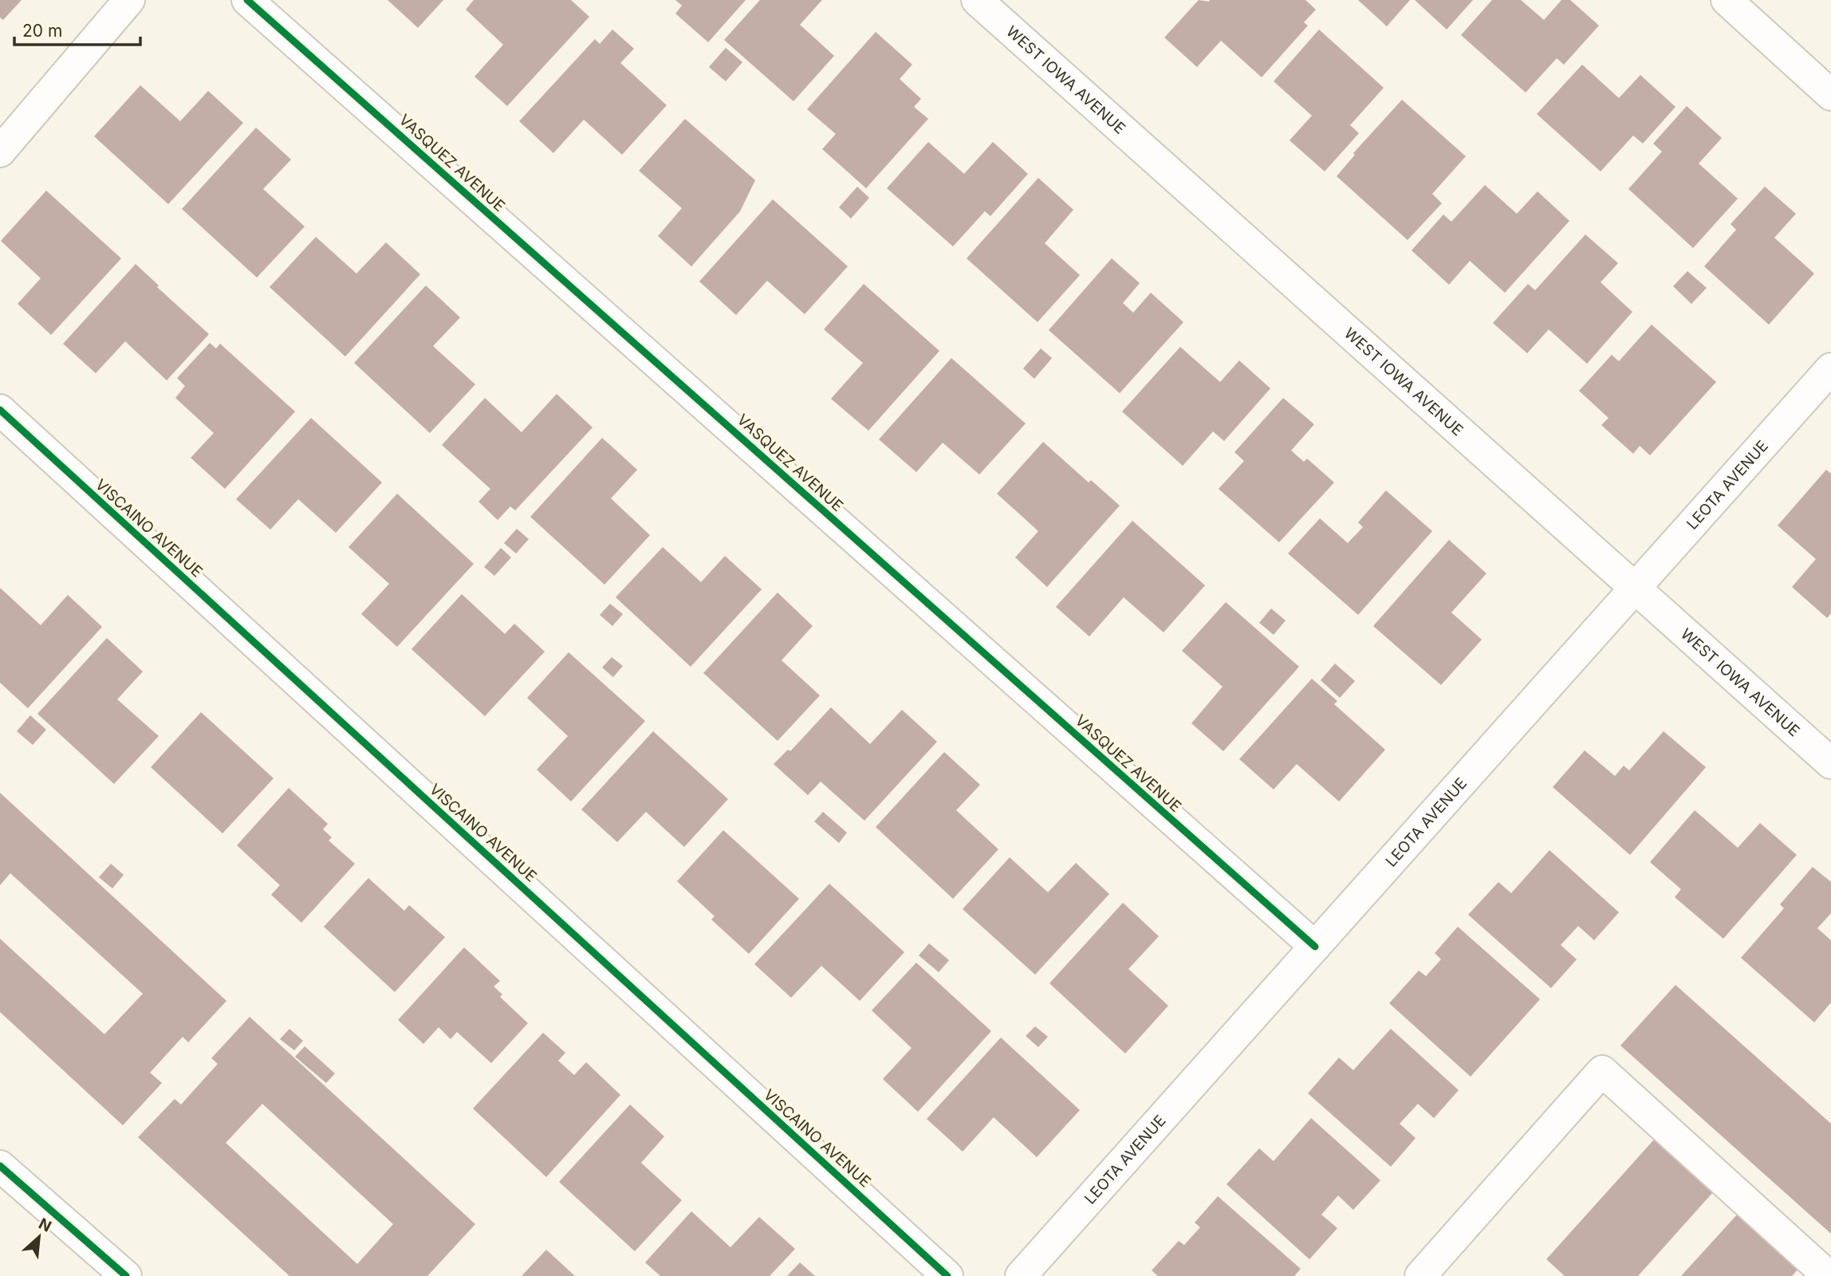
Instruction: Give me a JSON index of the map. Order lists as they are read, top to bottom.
{
  "streets": {
    "street": [
      "WEST IOWA AVENUE",
      "VASQUEZ AVENUE",
      "LEOTA AVENUE",
      "VISCAINO AVENUE"
    ]
  },
  "crossings": [
    ["WEST IOWA AVENUE", "LEOTA AVENUE"],
    ["VASQUEZ AVENUE", "LEOTA AVENUE"]
  ],
  "scale_bar": "20 m",
  "north": "top right"
}
